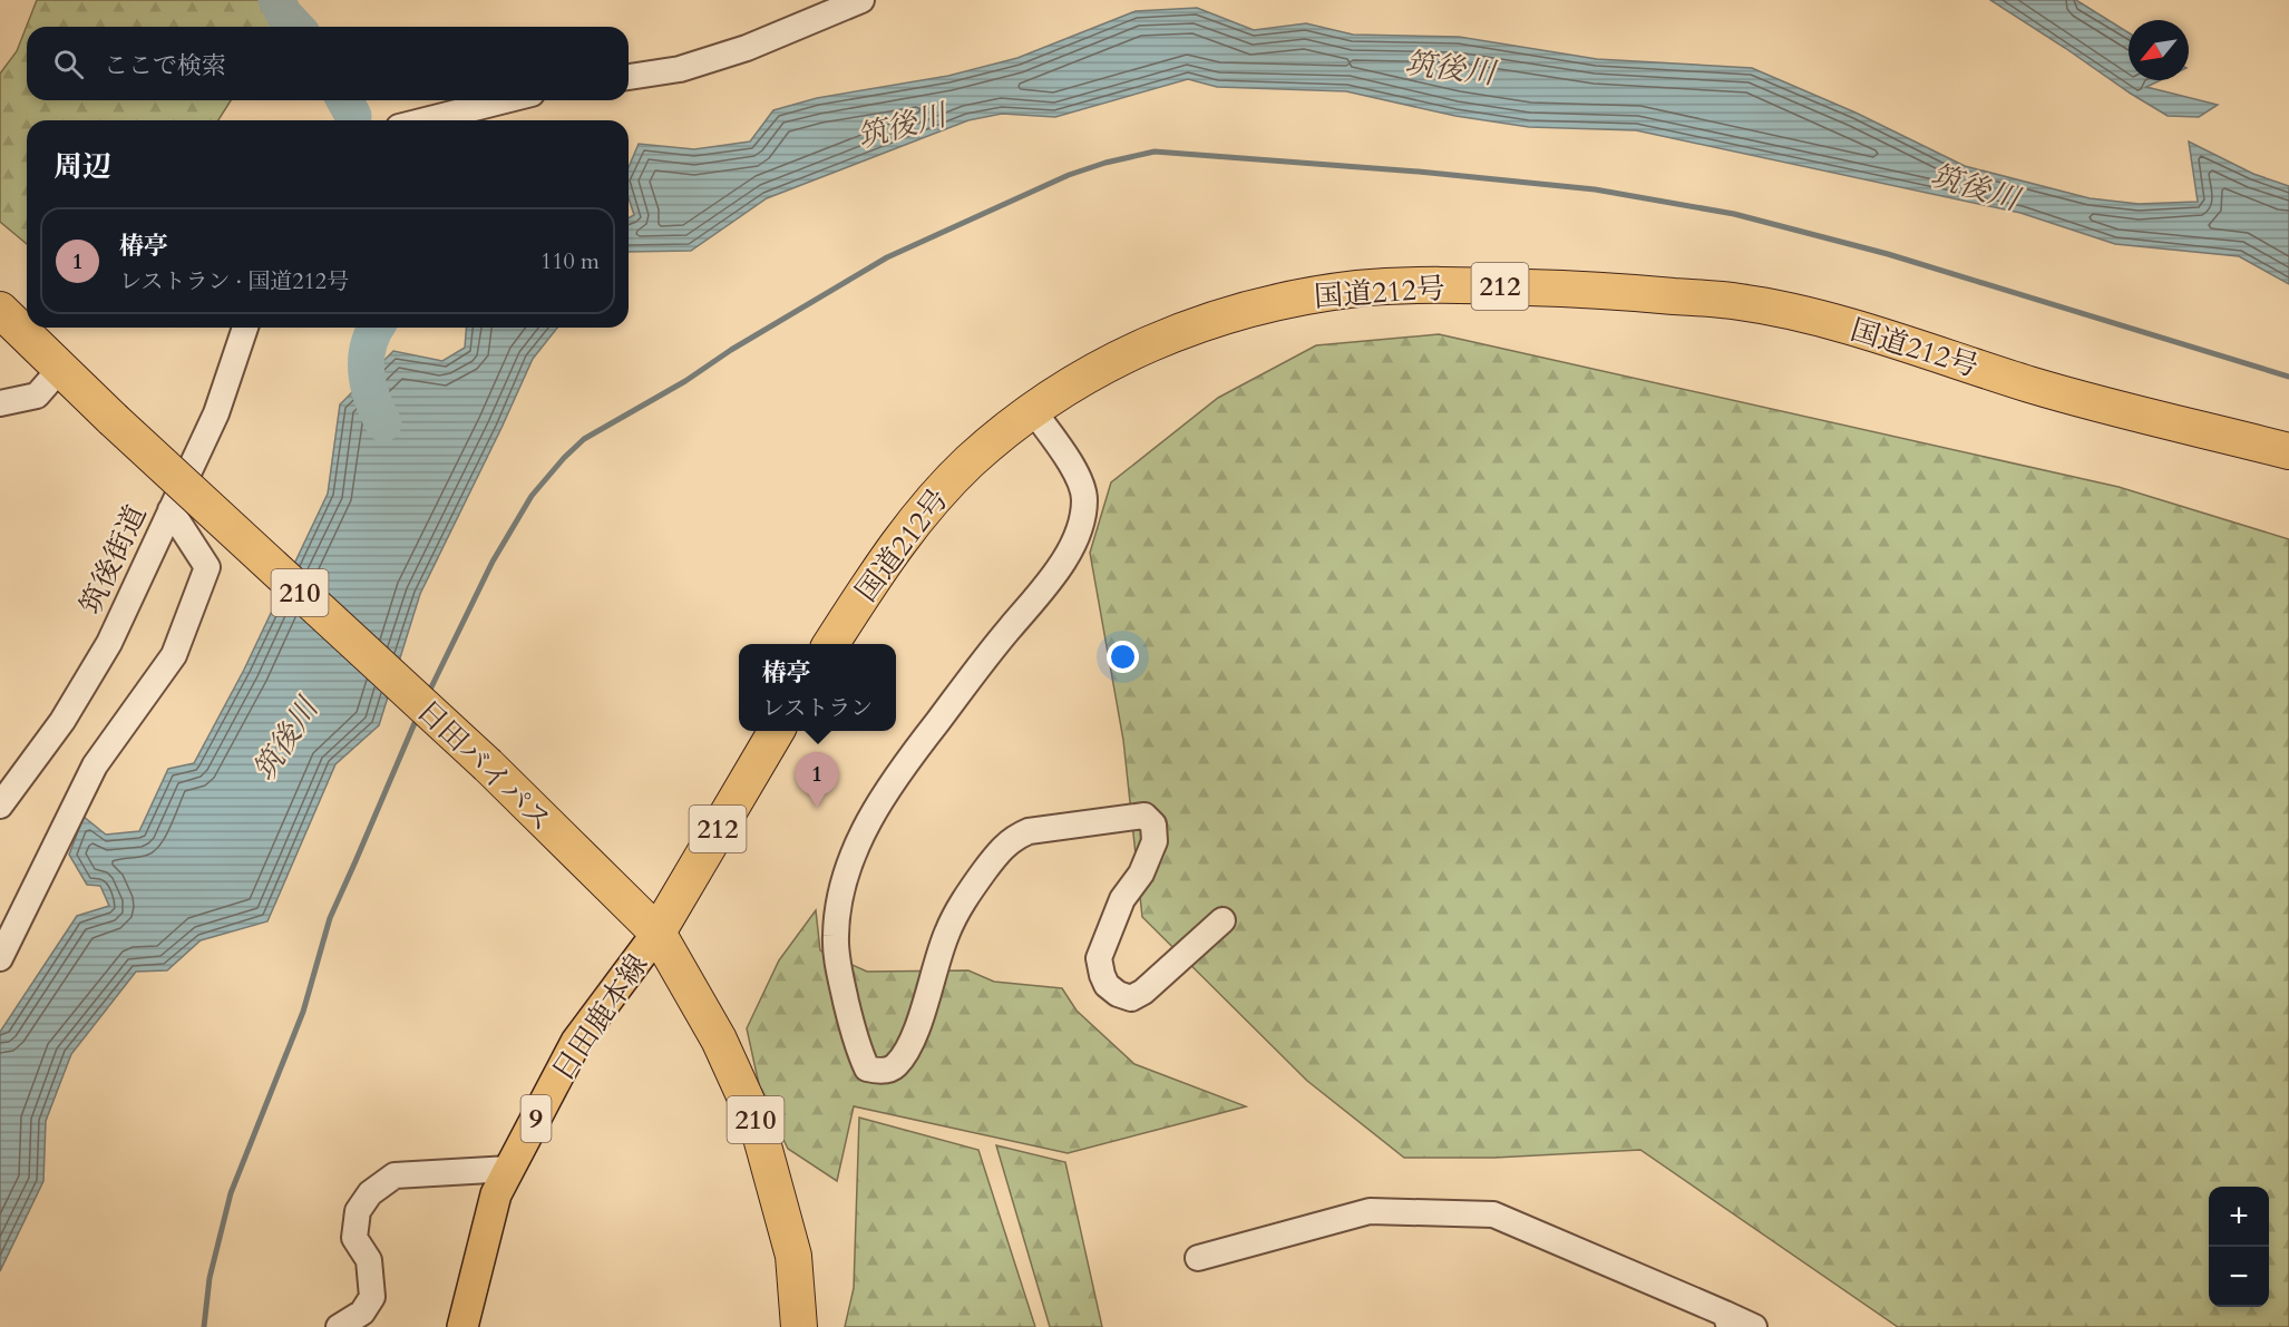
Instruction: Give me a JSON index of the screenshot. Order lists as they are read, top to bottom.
{
  "streets": {
    "highway": [
      "212",
      "国道212号",
      "210",
      "日田バイパス"
    ],
    "main road": ["日田鹿本線", "9"],
    "street": ["筑後街道"]
  },
  "crossings": [
    ["212", "日田バイパス"],
    ["212", "日田鹿本線"],
    ["日田バイパス", "日田鹿本線"]
  ],
  "water": ["筑後川"],
  "north": "bottom left",
  "page": {
    "search": "ここで検索",
    "heading": "周辺",
    "list": [
      {
        "mark": "1",
        "name": "椿亭",
        "note": "レストラン · 国道212号",
        "value": "110 m"
      }
    ],
    "popup": ["椿亭", "レストラン"],
    "pins": "1",
    "map_buttons": ["+", "−"]
  }
}
